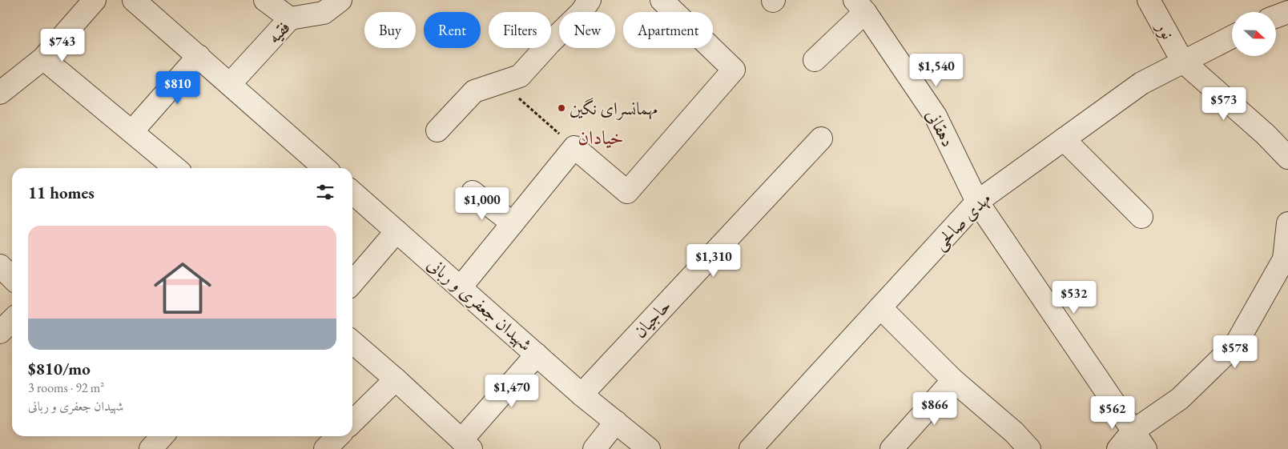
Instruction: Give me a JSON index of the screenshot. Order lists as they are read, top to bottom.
{
  "streets": {
    "street": [
      "نور",
      "فقیه",
      "دهقانی",
      "مهدی صالحی",
      "شهیدان جعفری و ربانی",
      "حاجیان"
    ]
  },
  "crossings": [
    ["نور", "مهدی صالحی"],
    ["دهقانی", "مهدی صالحی"],
    ["شهیدان جعفری و ربانی", "حاجیان"]
  ],
  "districts": ["خیادان"],
  "places": ["مهمانسرای نگین"],
  "north": "right",
  "page": {
    "chip": [
      "Buy",
      "Rent",
      "Filters",
      "New",
      "Apartment"
    ],
    "price": [
      "$743",
      "$1,540",
      "$810",
      "$573",
      "$1,000",
      "$1,310",
      "$532",
      "$578",
      "$1,470",
      "$866",
      "$562"
    ],
    "heading": "11 homes",
    "list": [
      {
        "name": "$810/mo",
        "note": "3 rooms · 92 m² · شهیدان جعفری و ربانی"
      }
    ]
  }
}
